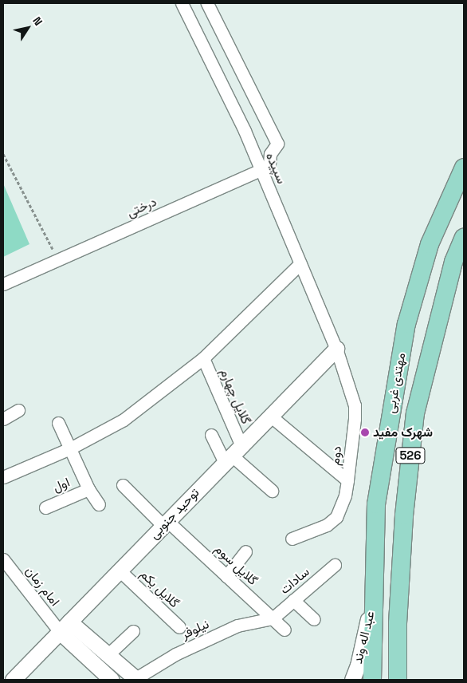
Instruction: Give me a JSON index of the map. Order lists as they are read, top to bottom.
{
  "streets": {
    "main road": ["مهتدی غربی", "526"],
    "street": [
      "سپیده",
      "درختی",
      "گلایل چهارم",
      "دوم",
      "اول",
      "توحید جنوبی",
      "گلایل سوم",
      "سادات",
      "امام زمان",
      "گلایل یکم",
      "نیلوفر",
      "عبد اله وند"
    ]
  },
  "crossings": [
    ["سپیده", "درختی"],
    ["سپیده", "دوم"],
    ["سپیده", "توحید جنوبی"],
    ["مهتدی غربی", "عبد اله وند"],
    ["گلایل چهارم", "توحید جنوبی"],
    ["دوم", "توحید جنوبی"],
    ["توحید جنوبی", "گلایل سوم"],
    ["توحید جنوبی", "امام زمان"],
    ["توحید جنوبی", "گلایل یکم"],
    ["گلایل سوم", "سادات"],
    ["گلایل سوم", "نیلوفر"],
    ["سادات", "نیلوفر"]
  ],
  "places": ["شهرک مفید"],
  "north": "top right"
}
